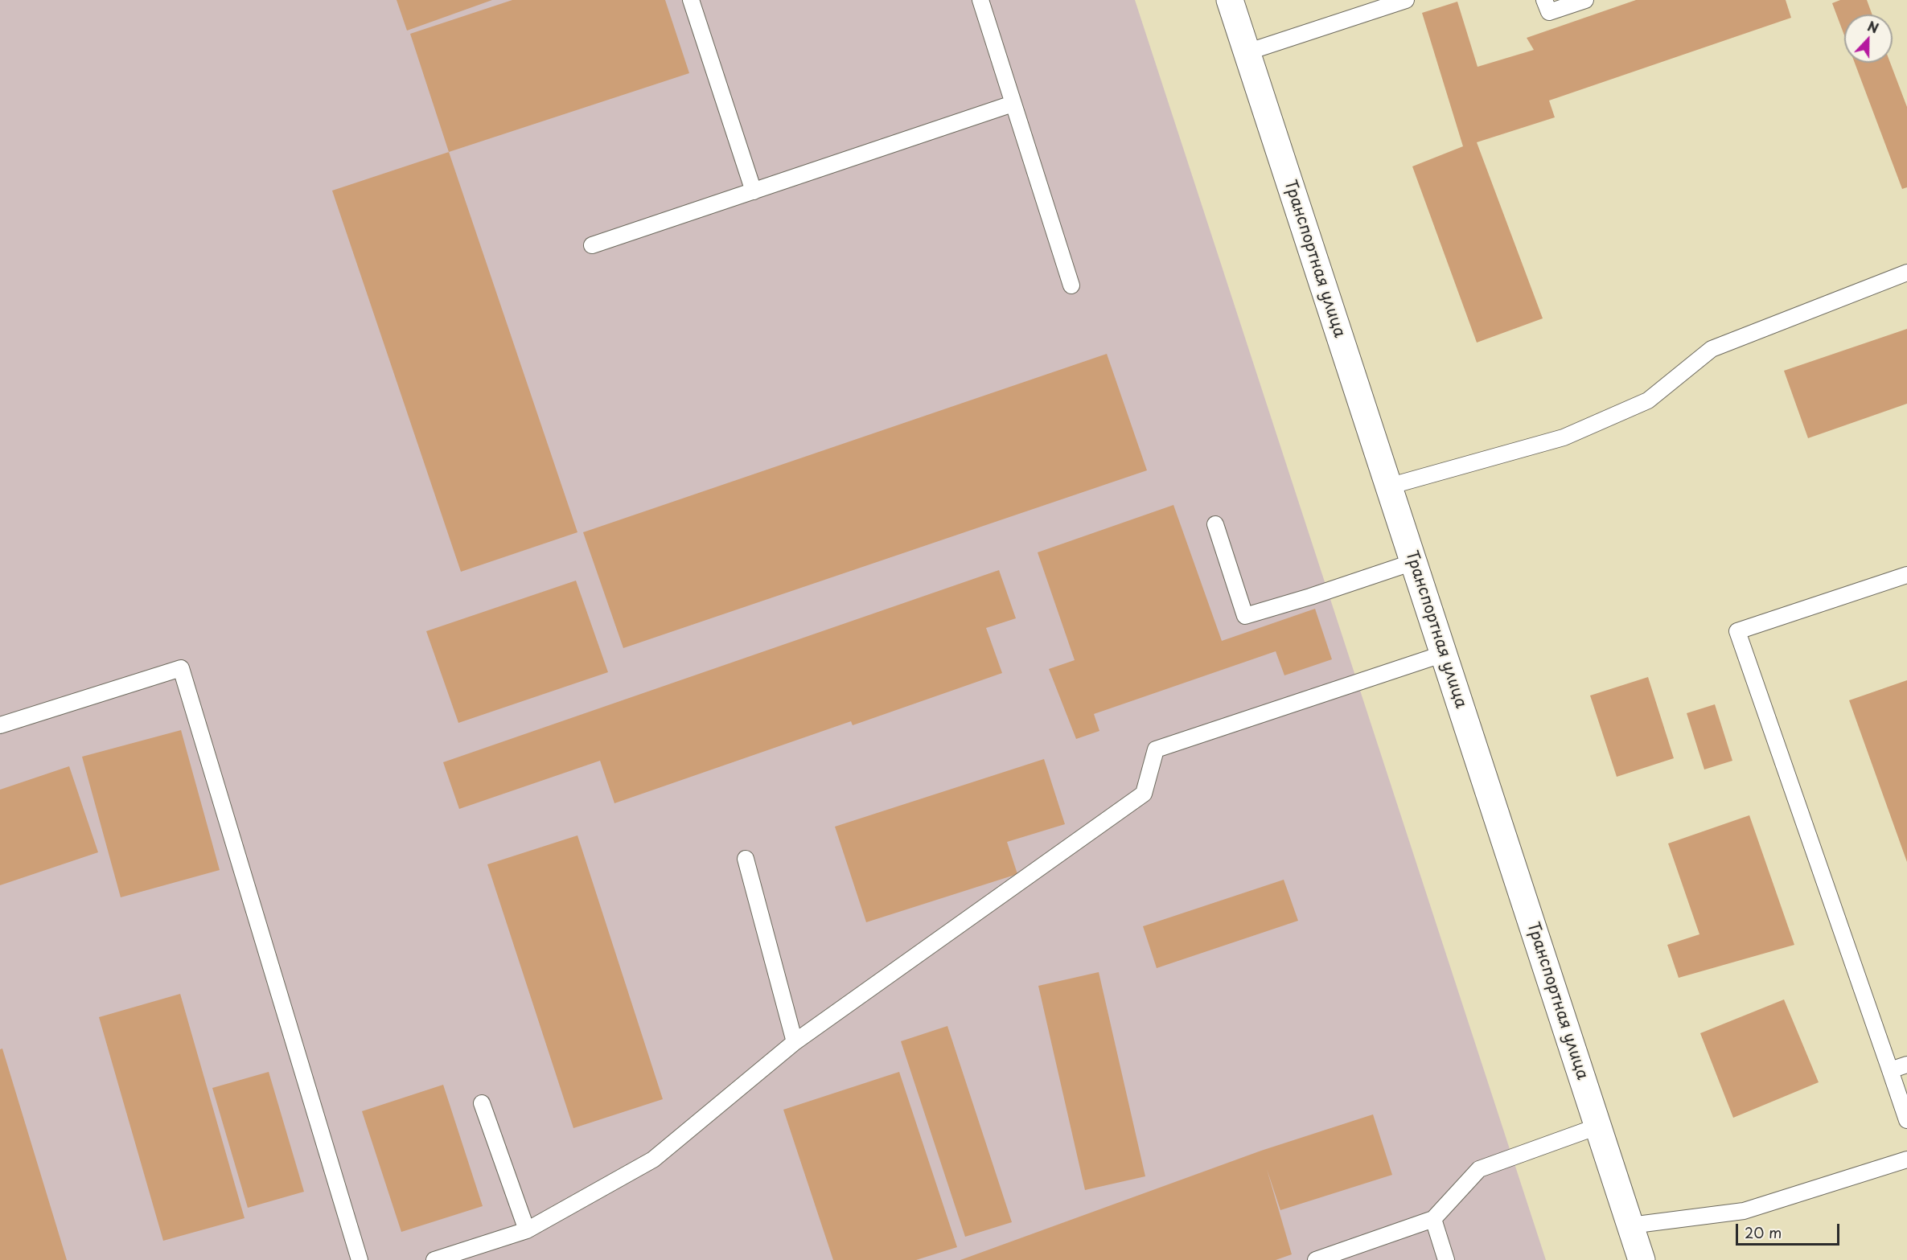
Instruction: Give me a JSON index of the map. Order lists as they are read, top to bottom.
{
  "streets": {
    "main road": ["Транспортная улица"]
  },
  "scale_bar": "20 m",
  "north": "top"
}
